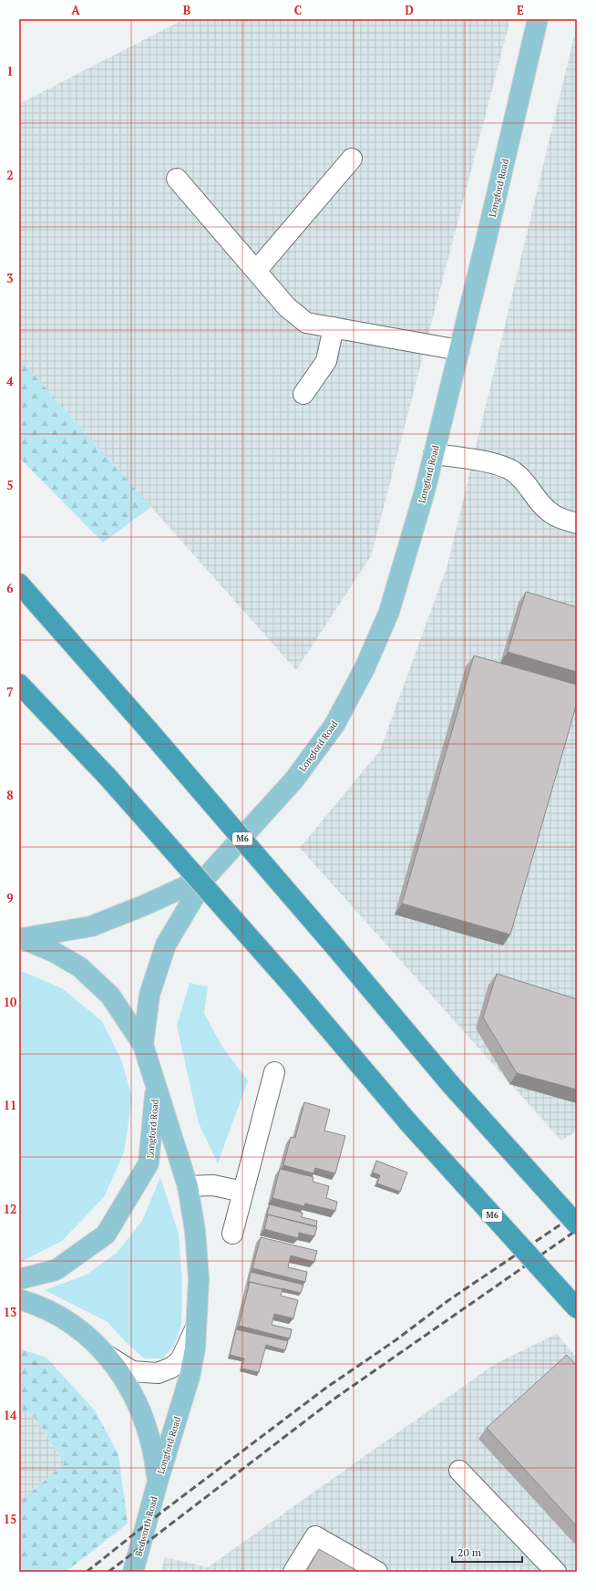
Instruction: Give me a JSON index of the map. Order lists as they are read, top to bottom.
{
  "streets": {
    "highway": ["M6"],
    "main road": ["Longford Road", "Bedworth Road"]
  },
  "crossings": [
    ["Longford Road", "Bedworth Road"]
  ],
  "scale_bar": "20 m",
  "grid": {
    "columns": [
      "A",
      "B",
      "C",
      "D",
      "E"
    ],
    "rows": [
      "1",
      "2",
      "3",
      "4",
      "5",
      "6",
      "7",
      "8",
      "9",
      "10",
      "11",
      "12",
      "13",
      "14",
      "15"
    ]
  }
}
